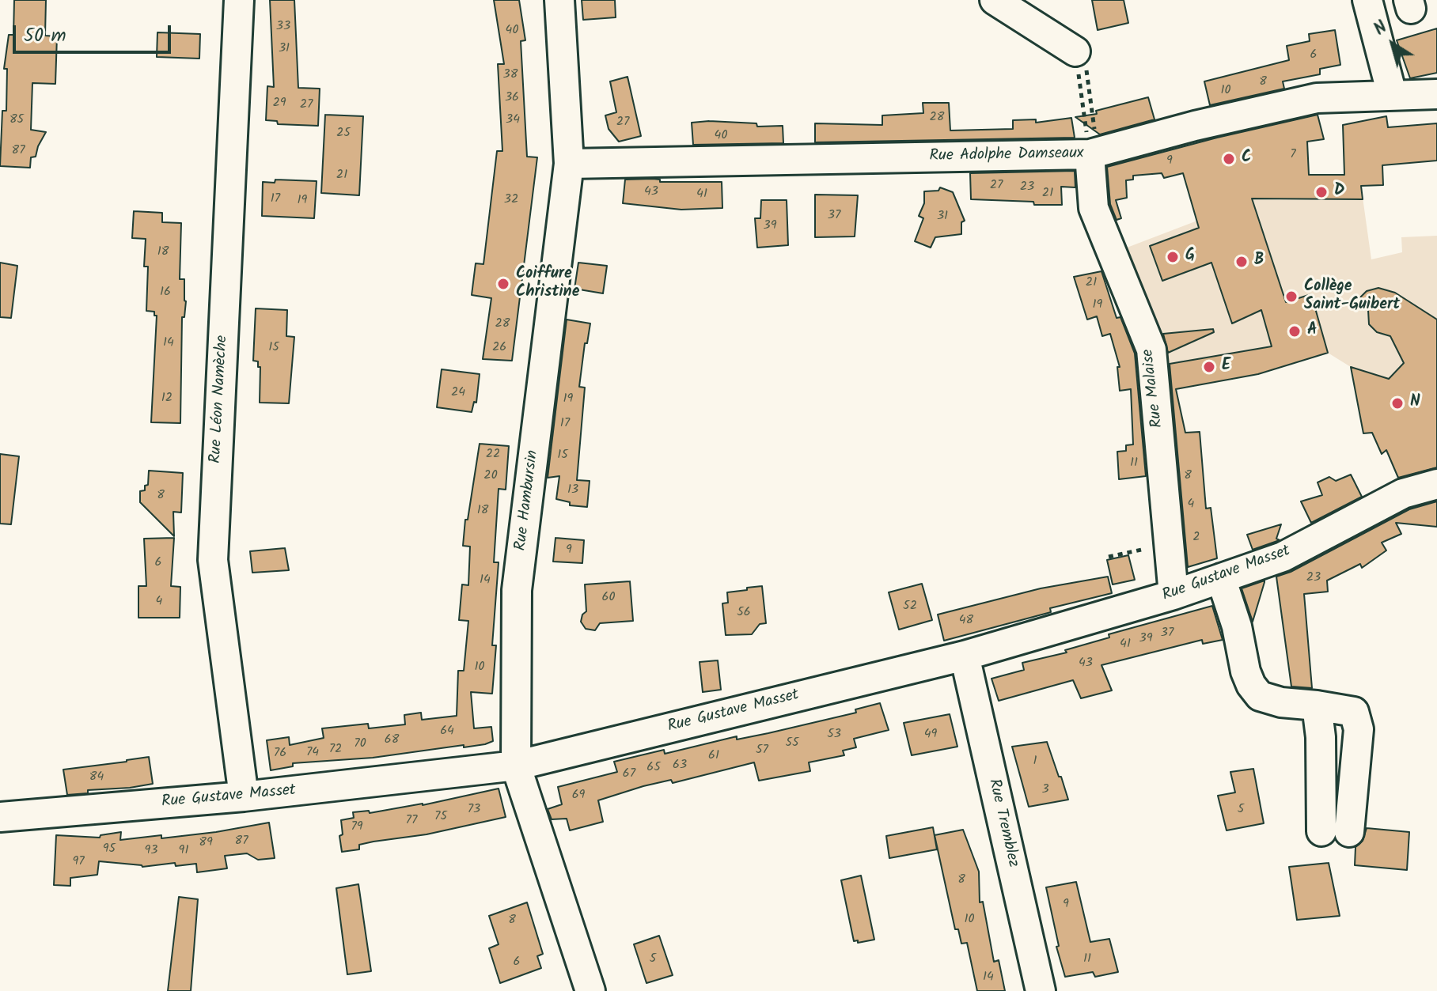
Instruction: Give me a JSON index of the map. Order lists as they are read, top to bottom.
{
  "streets": {
    "street": [
      "Rue Adolphe Damseaux",
      "Rue Malaise",
      "Rue Léon Namèche",
      "Rue Hambursin",
      "Rue Gustave Masset",
      "Rue Tremblez"
    ]
  },
  "crossings": [
    ["Rue Adolphe Damseaux", "Rue Malaise"],
    ["Rue Adolphe Damseaux", "Rue Hambursin"],
    ["Rue Malaise", "Rue Gustave Masset"],
    ["Rue Léon Namèche", "Rue Gustave Masset"],
    ["Rue Hambursin", "Rue Gustave Masset"],
    ["Rue Gustave Masset", "Rue Tremblez"]
  ],
  "places": [
    "C",
    "D",
    "G",
    "B",
    "Coiffure Christine",
    "Collège Saint-Guibert",
    "A",
    "E",
    "N"
  ],
  "house_numbers": [
    "33",
    "40",
    "31",
    "6",
    "38",
    "8",
    "10",
    "36",
    "29",
    "27",
    "28",
    "85",
    "34",
    "27",
    "25",
    "40",
    "87",
    "7",
    "9",
    "21",
    "27",
    "23",
    "43",
    "21",
    "41",
    "17",
    "32",
    "19",
    "37",
    "31",
    "39",
    "18",
    "21",
    "16",
    "19",
    "28",
    "14",
    "15",
    "26",
    "24",
    "12",
    "19",
    "17",
    "22",
    "15",
    "11",
    "20",
    "8",
    "13",
    "8",
    "4",
    "18",
    "2",
    "9",
    "6",
    "23",
    "14",
    "60",
    "4",
    "52",
    "56",
    "48",
    "37",
    "39",
    "41",
    "43",
    "10",
    "64",
    "53",
    "49",
    "68",
    "55",
    "70",
    "72",
    "57",
    "74",
    "76",
    "61",
    "1",
    "63",
    "65",
    "67",
    "84",
    "3",
    "69",
    "73",
    "5",
    "75",
    "77",
    "79",
    "87",
    "89",
    "95",
    "93",
    "91",
    "97",
    "8",
    "9",
    "10",
    "8",
    "5",
    "11",
    "6",
    "14"
  ],
  "scale_bar": "50 m",
  "north": "top left"
}
